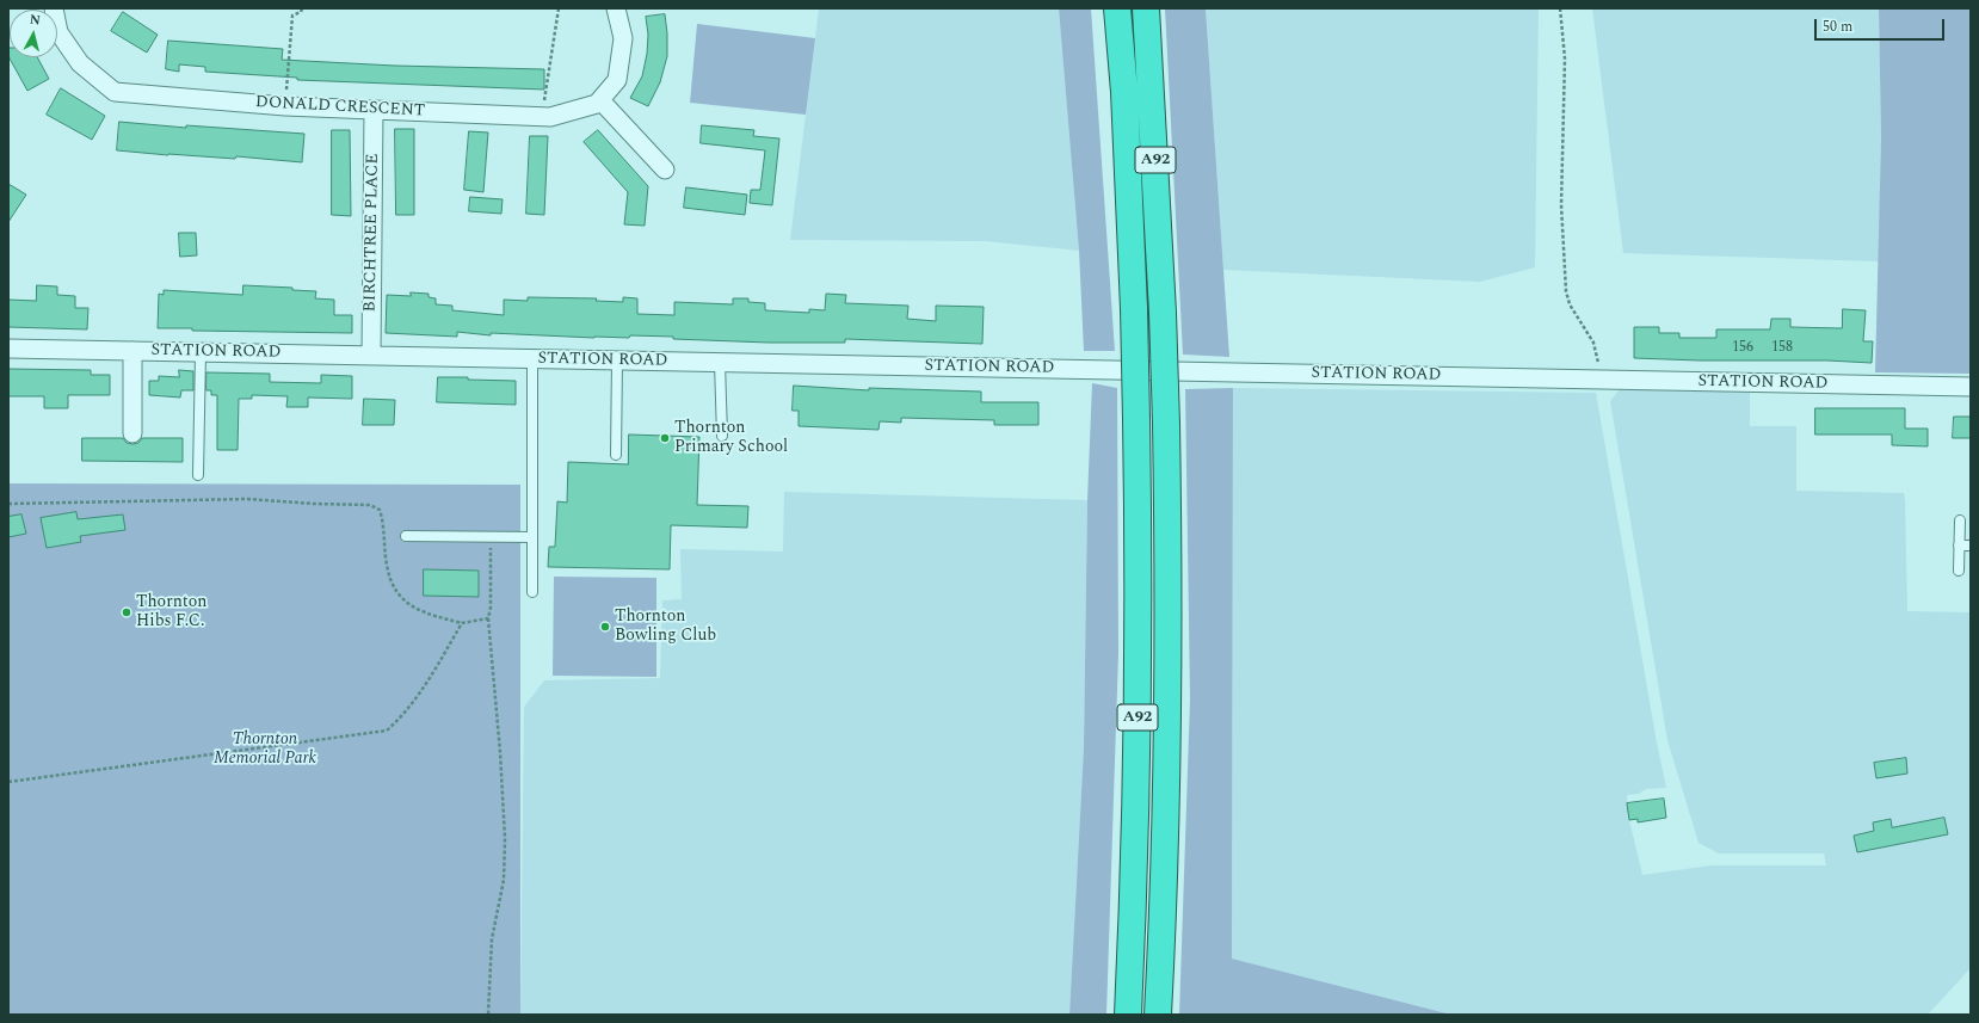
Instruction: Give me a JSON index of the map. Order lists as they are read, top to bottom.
{
  "streets": {
    "highway": ["A92"],
    "street": ["DONALD CRESCENT", "BIRCHTREE PLACE", "STATION ROAD"]
  },
  "crossings": [
    ["DONALD CRESCENT", "BIRCHTREE PLACE"],
    ["BIRCHTREE PLACE", "STATION ROAD"]
  ],
  "parks": ["Thornton Memorial Park"],
  "places": ["Thornton Primary School", "Thornton Hibs F.C.", "Thornton Bowling Club"],
  "house_numbers": ["156", "158"],
  "scale_bar": "50 m",
  "north": "top"
}
